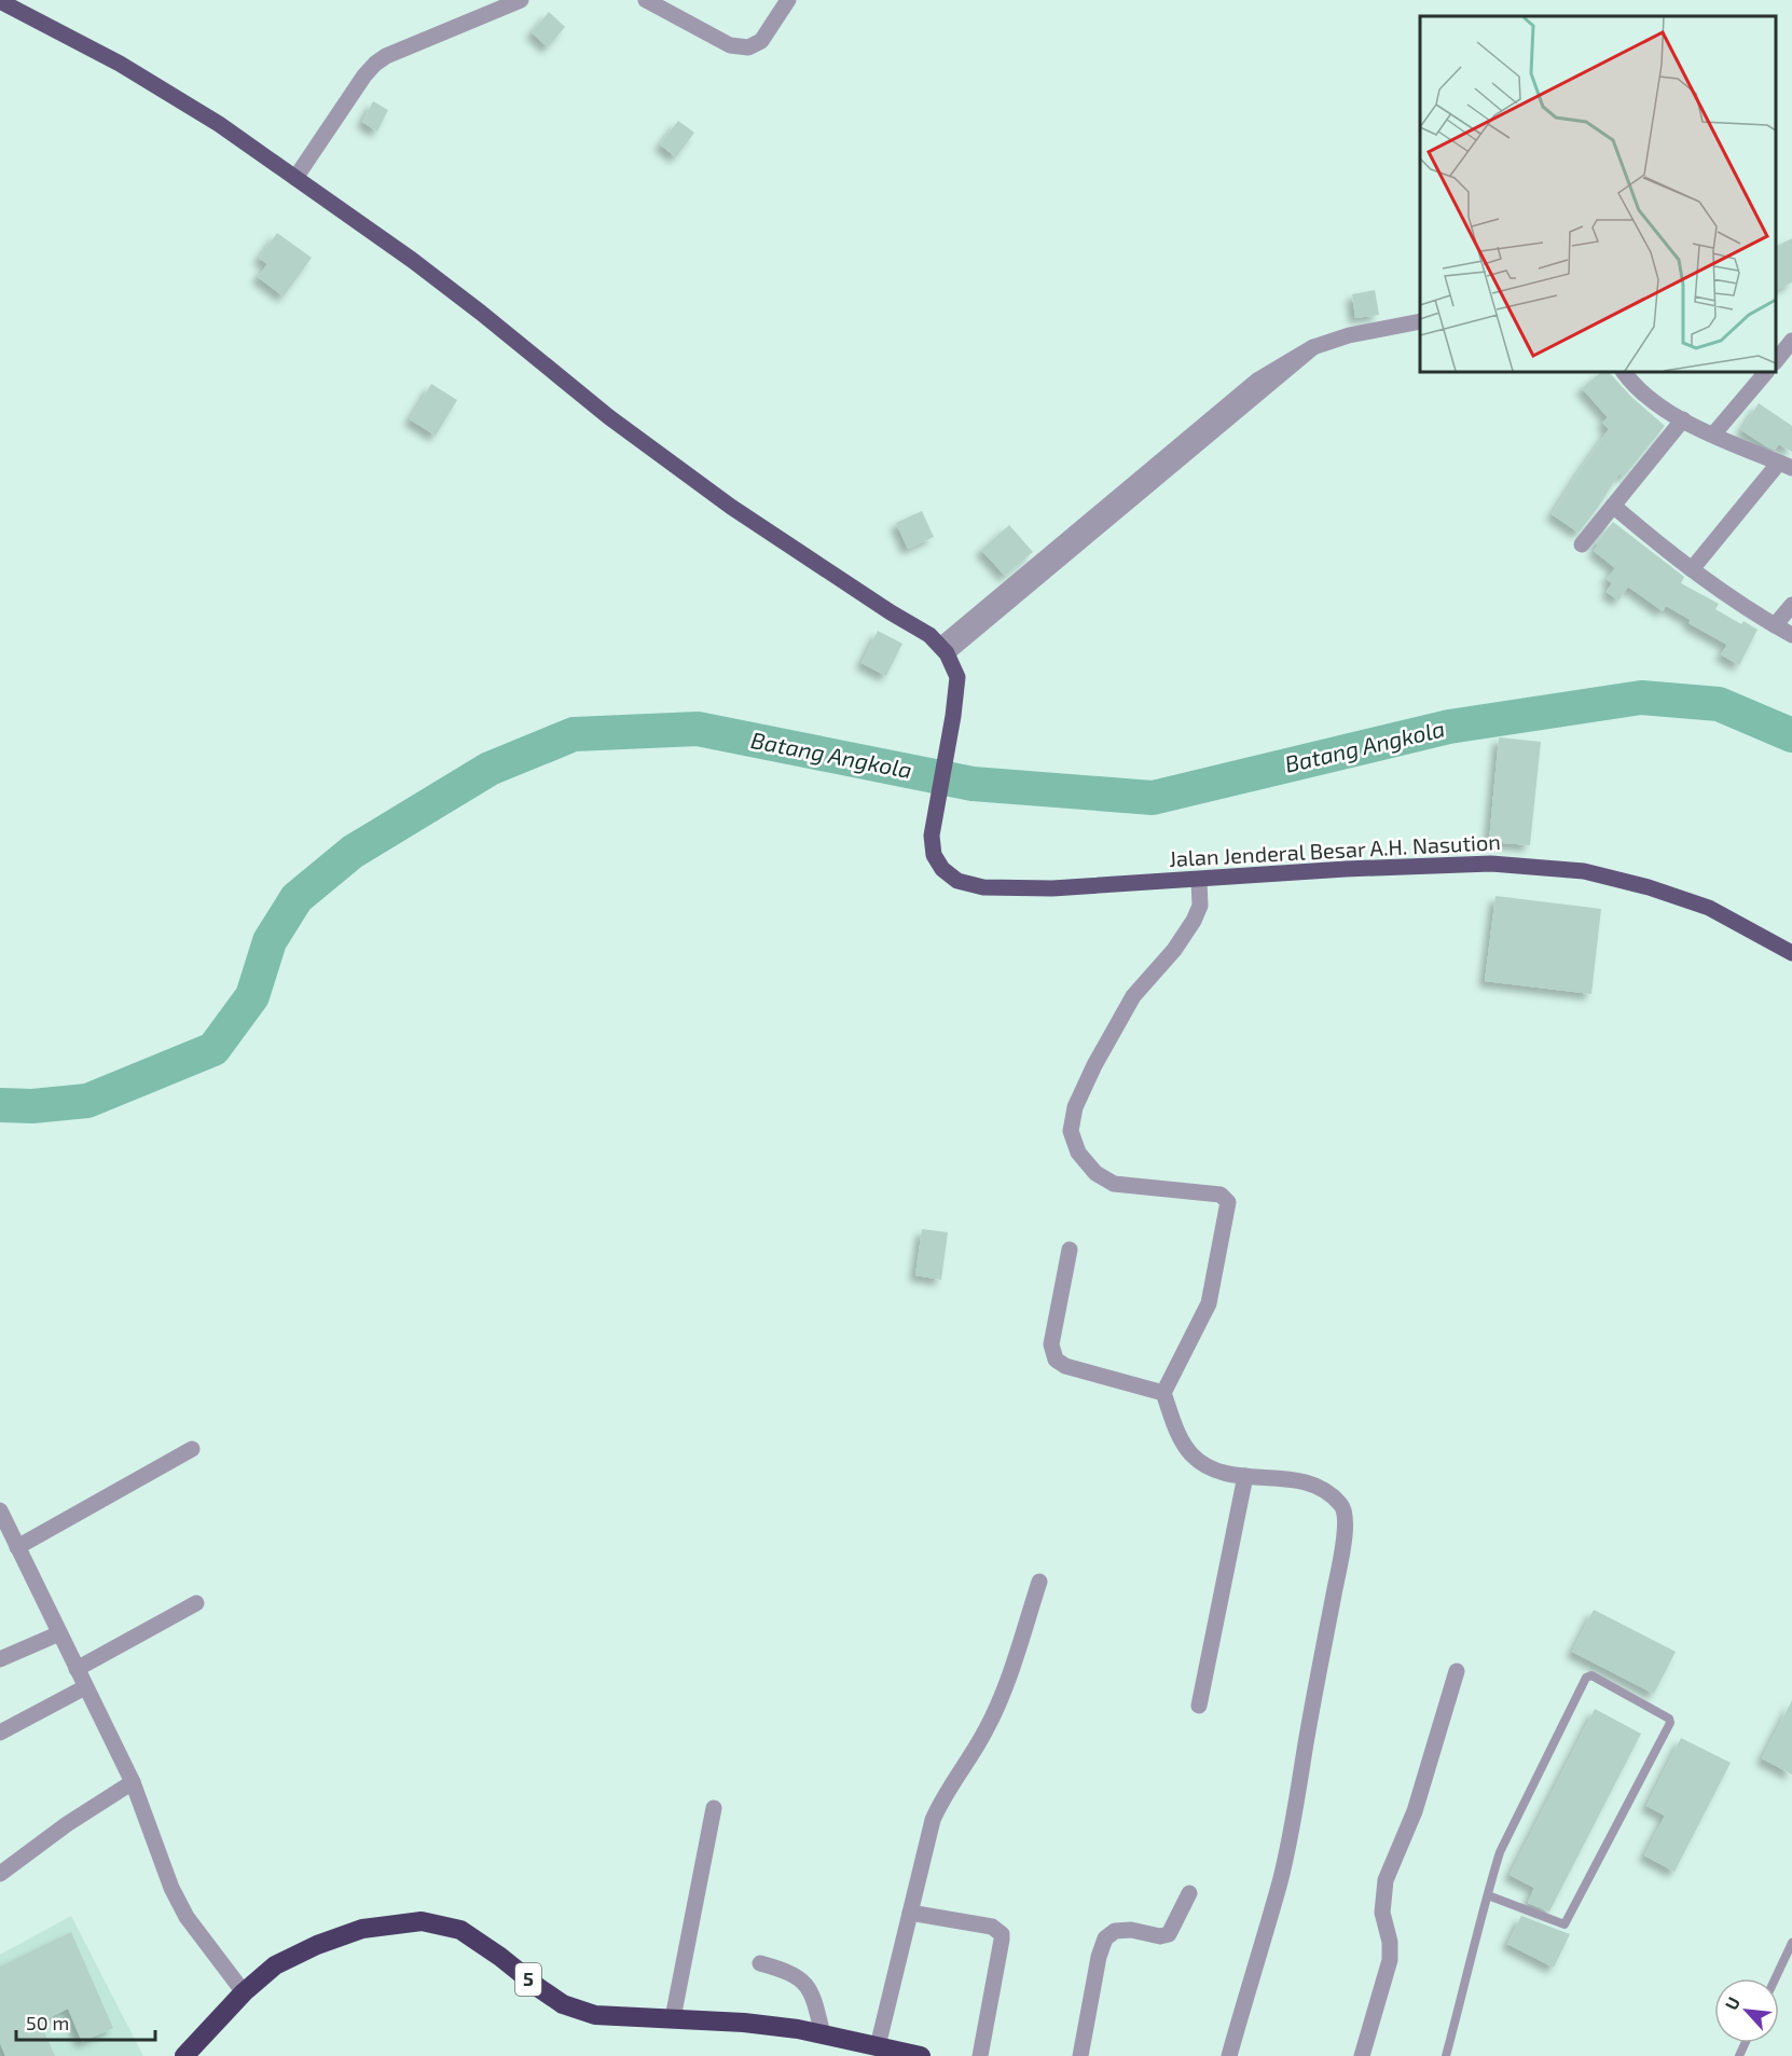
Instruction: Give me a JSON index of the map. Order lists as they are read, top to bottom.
{
  "streets": {
    "highway": ["5"],
    "main road": ["Jalan Jenderal Besar A.H. Nasution"]
  },
  "water": ["Batang Angkola"],
  "scale_bar": "50 m",
  "north": "top left"
}
